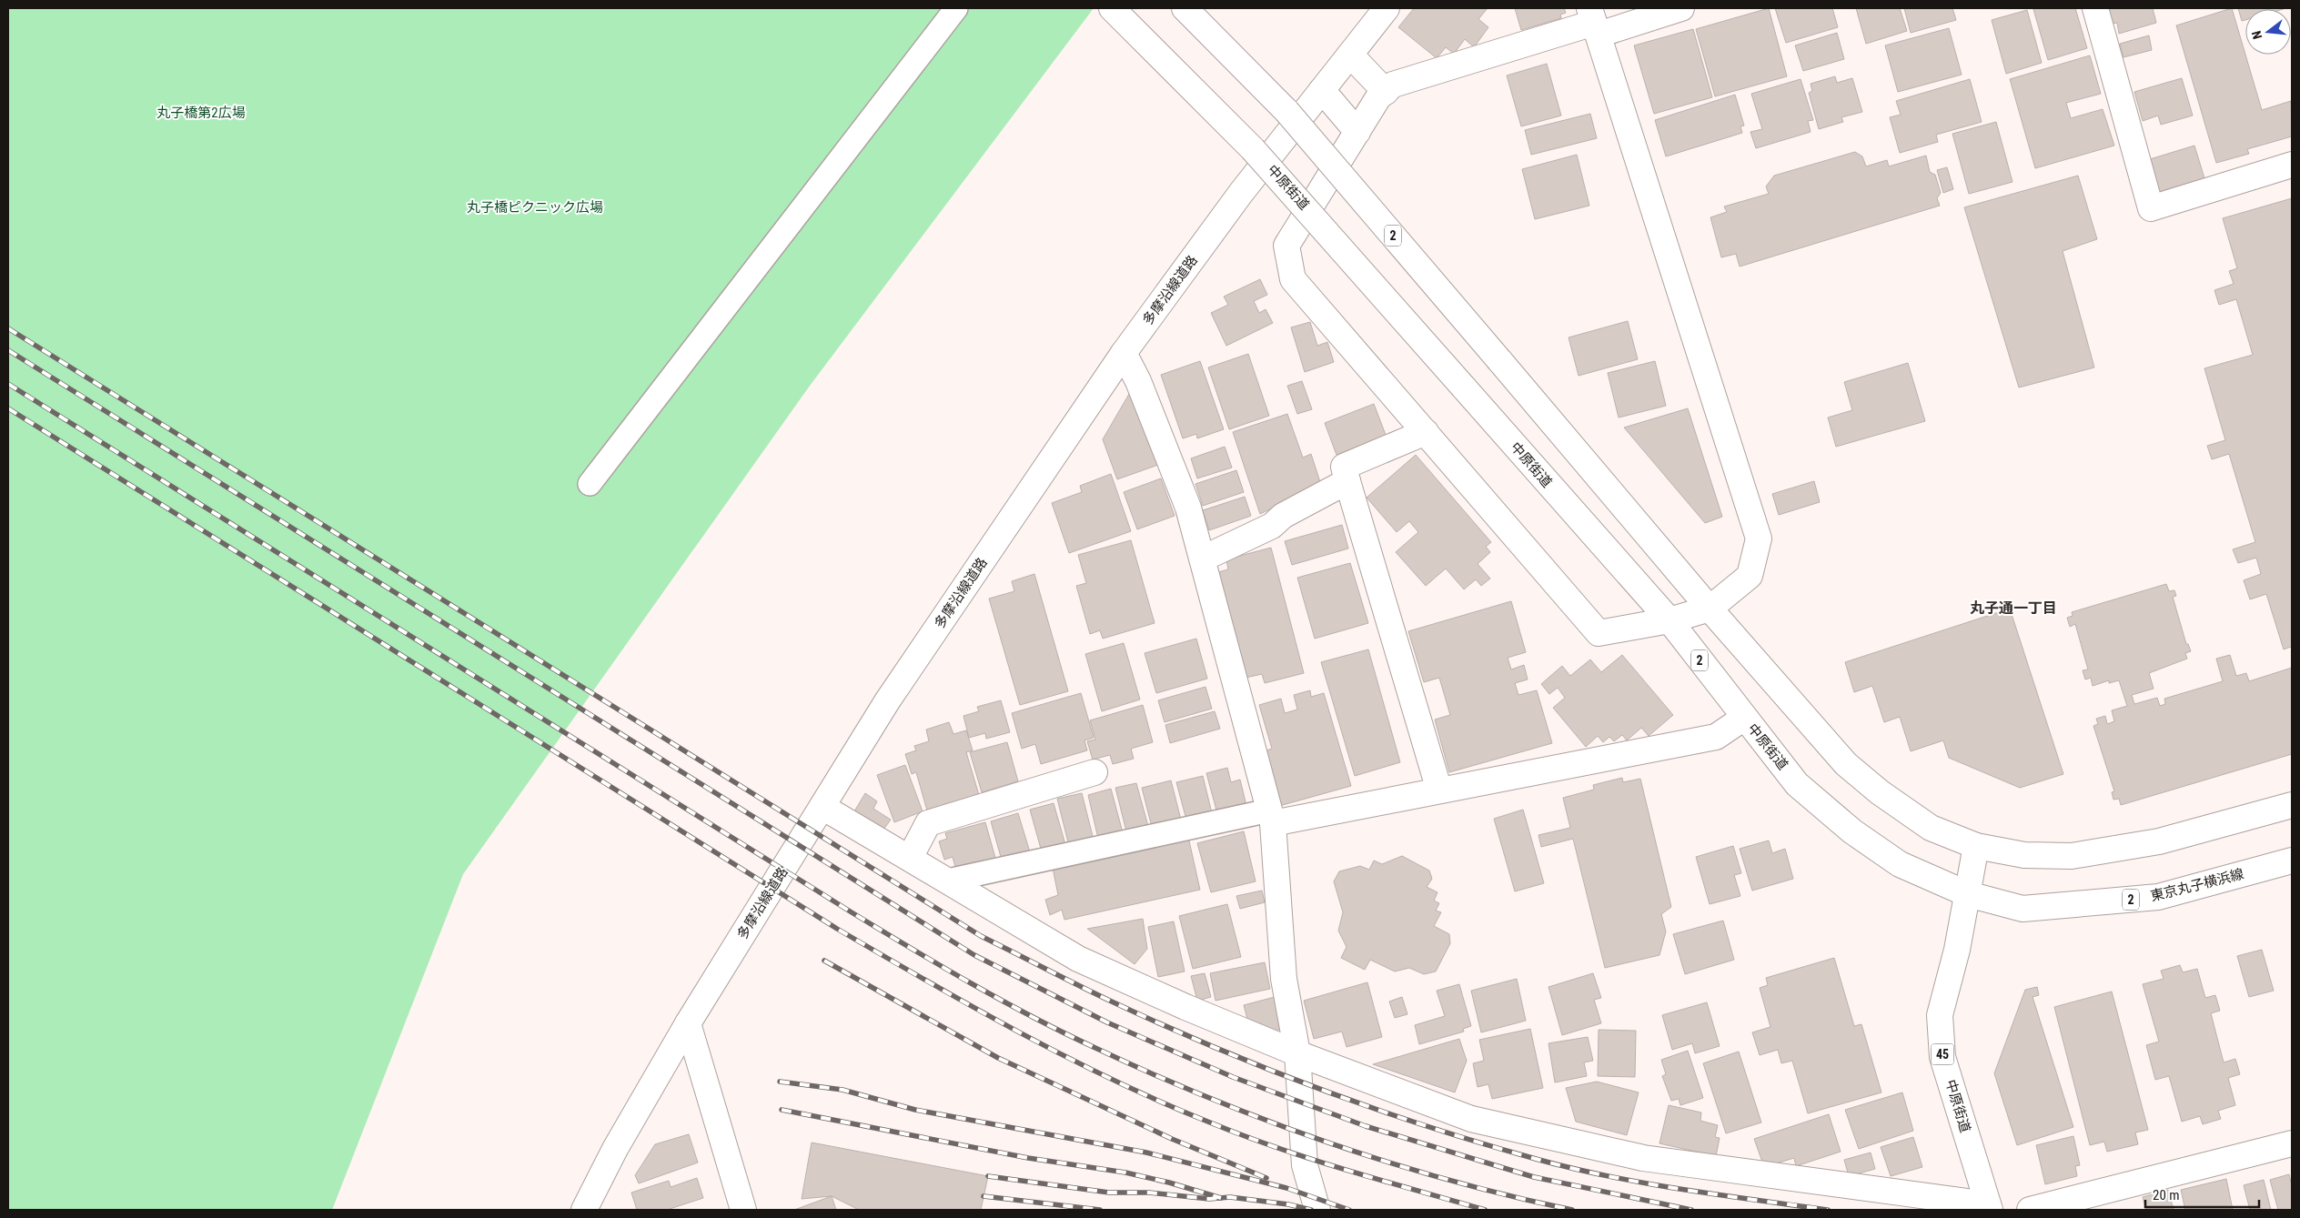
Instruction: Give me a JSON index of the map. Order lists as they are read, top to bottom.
{
  "streets": {
    "street": [
      "中原街道",
      "2",
      "多摩沿線道路",
      "東京丸子横浜線",
      "45"
    ]
  },
  "crossings": [
    ["中原街道", "2"],
    ["中原街道", "東京丸子横浜線"]
  ],
  "districts": ["丸子通一丁目"],
  "parks": ["丸子橋第2広場", "丸子橋ピクニック広場"],
  "scale_bar": "20 m",
  "north": "left"
}
